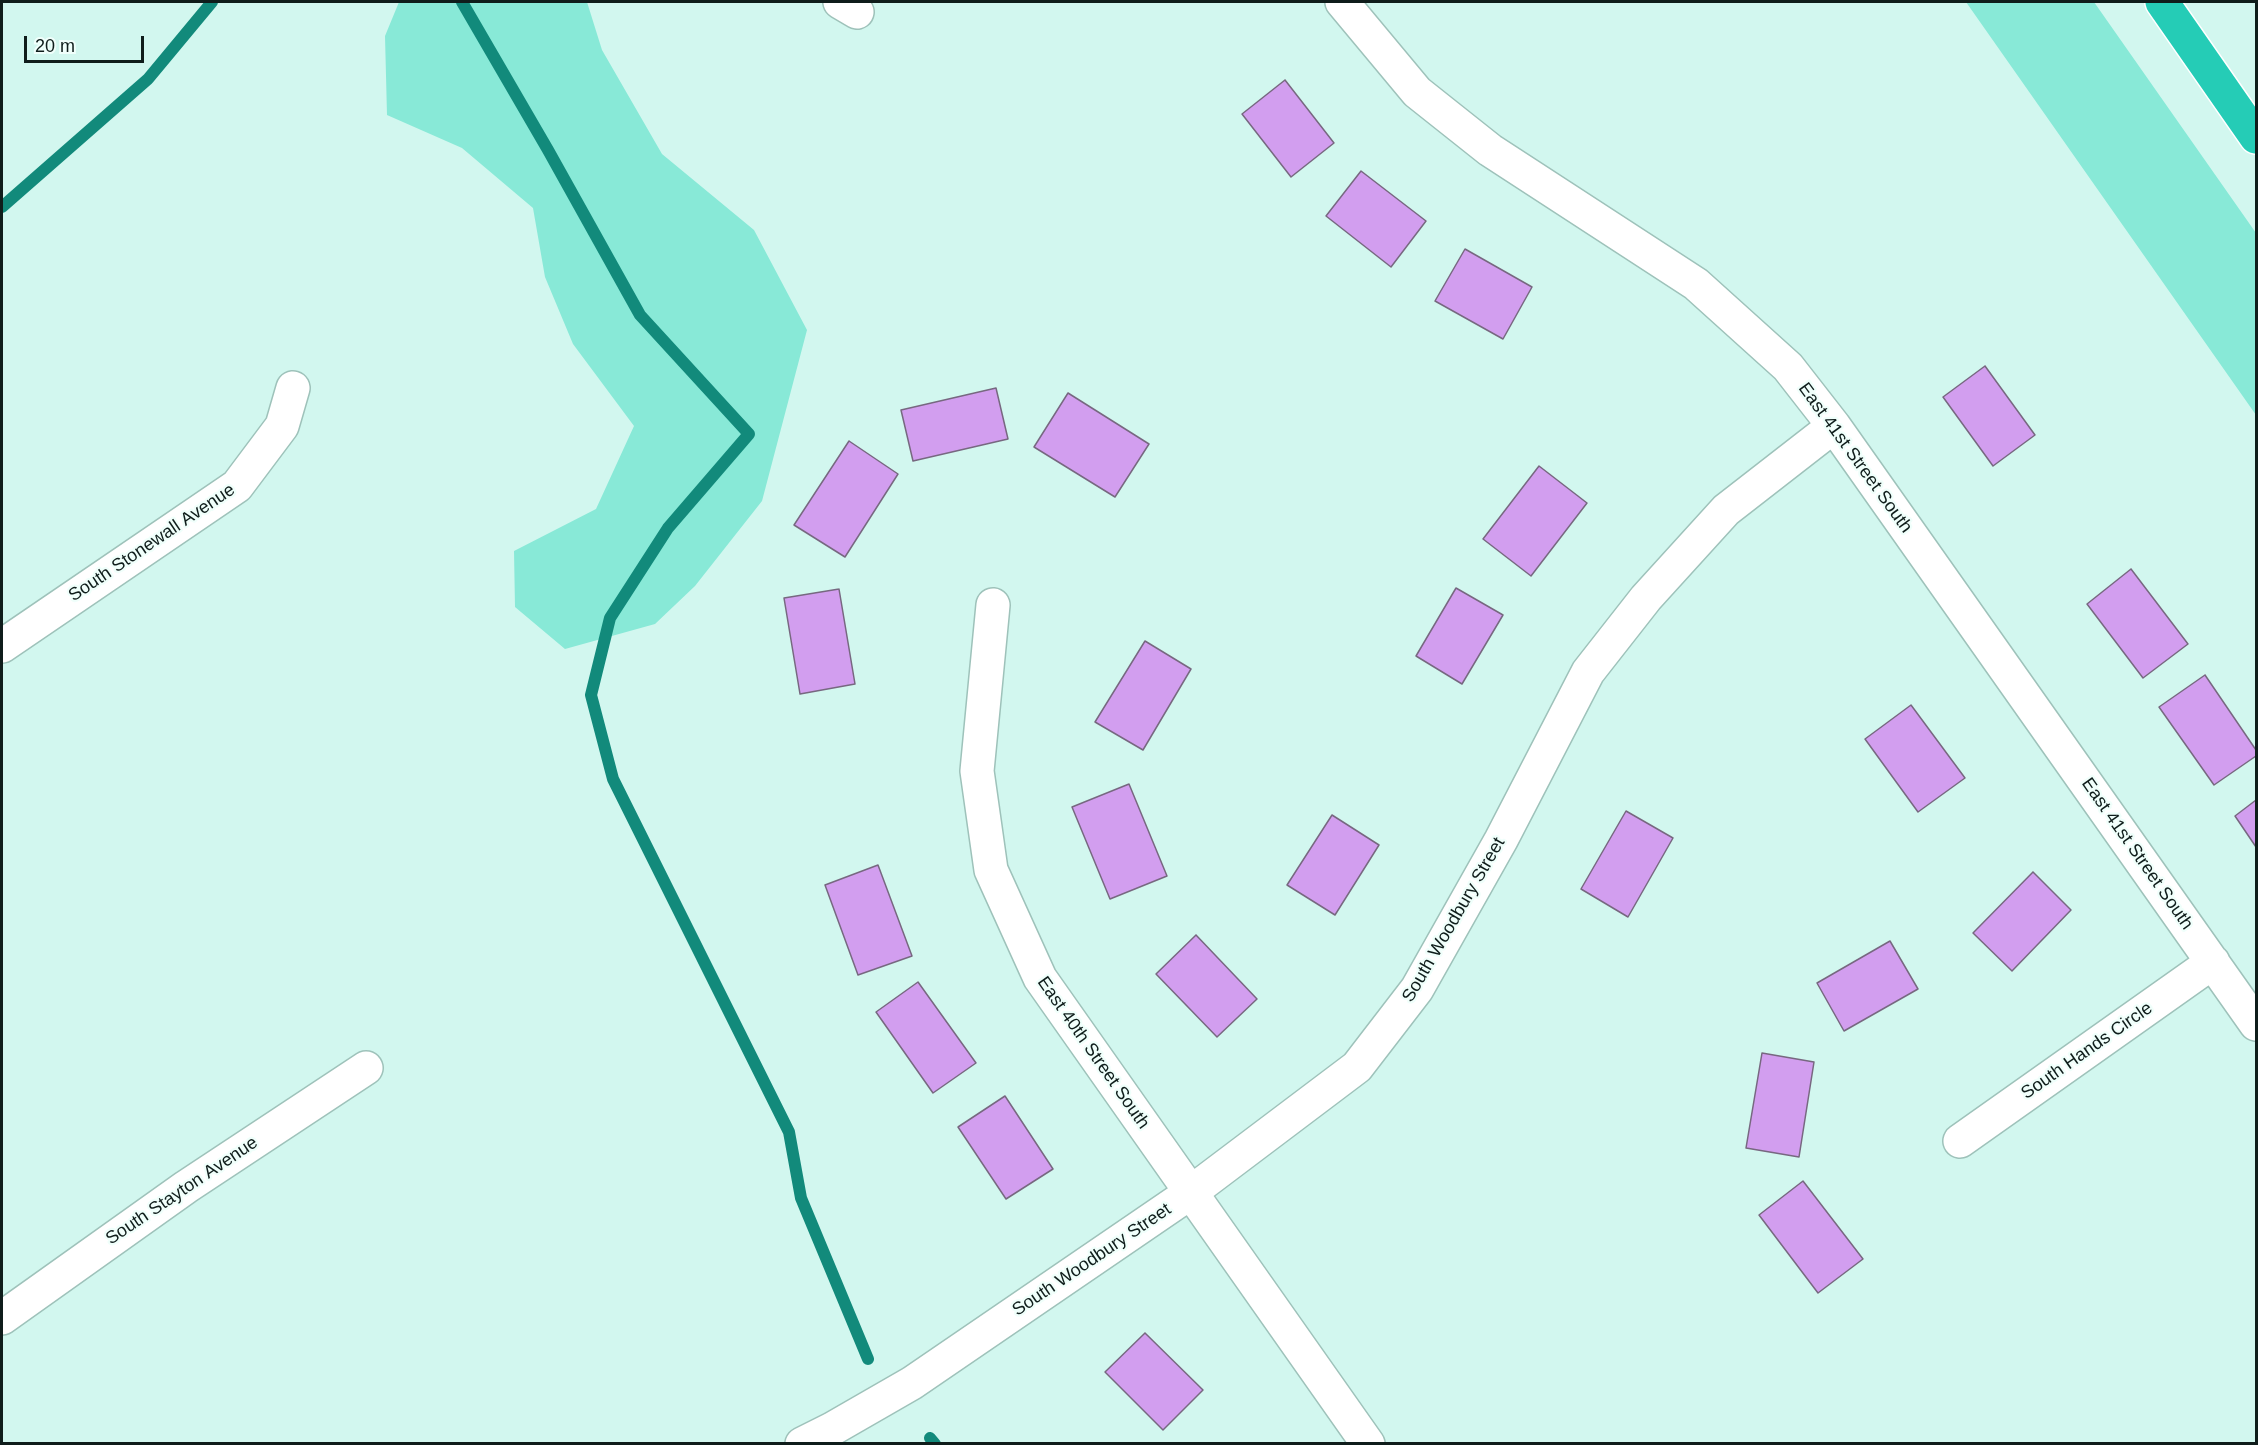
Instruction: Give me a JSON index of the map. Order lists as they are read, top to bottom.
{
  "streets": {
    "street": [
      "East 41st Street South",
      "South Stonewall Avenue",
      "South Woodbury Street",
      "South Hands Circle",
      "East 40th Street South",
      "South Stayton Avenue"
    ]
  },
  "crossings": [
    ["East 41st Street South", "South Woodbury Street"],
    ["East 41st Street South", "South Hands Circle"],
    ["South Woodbury Street", "East 40th Street South"]
  ],
  "scale_bar": "20 m"
}
